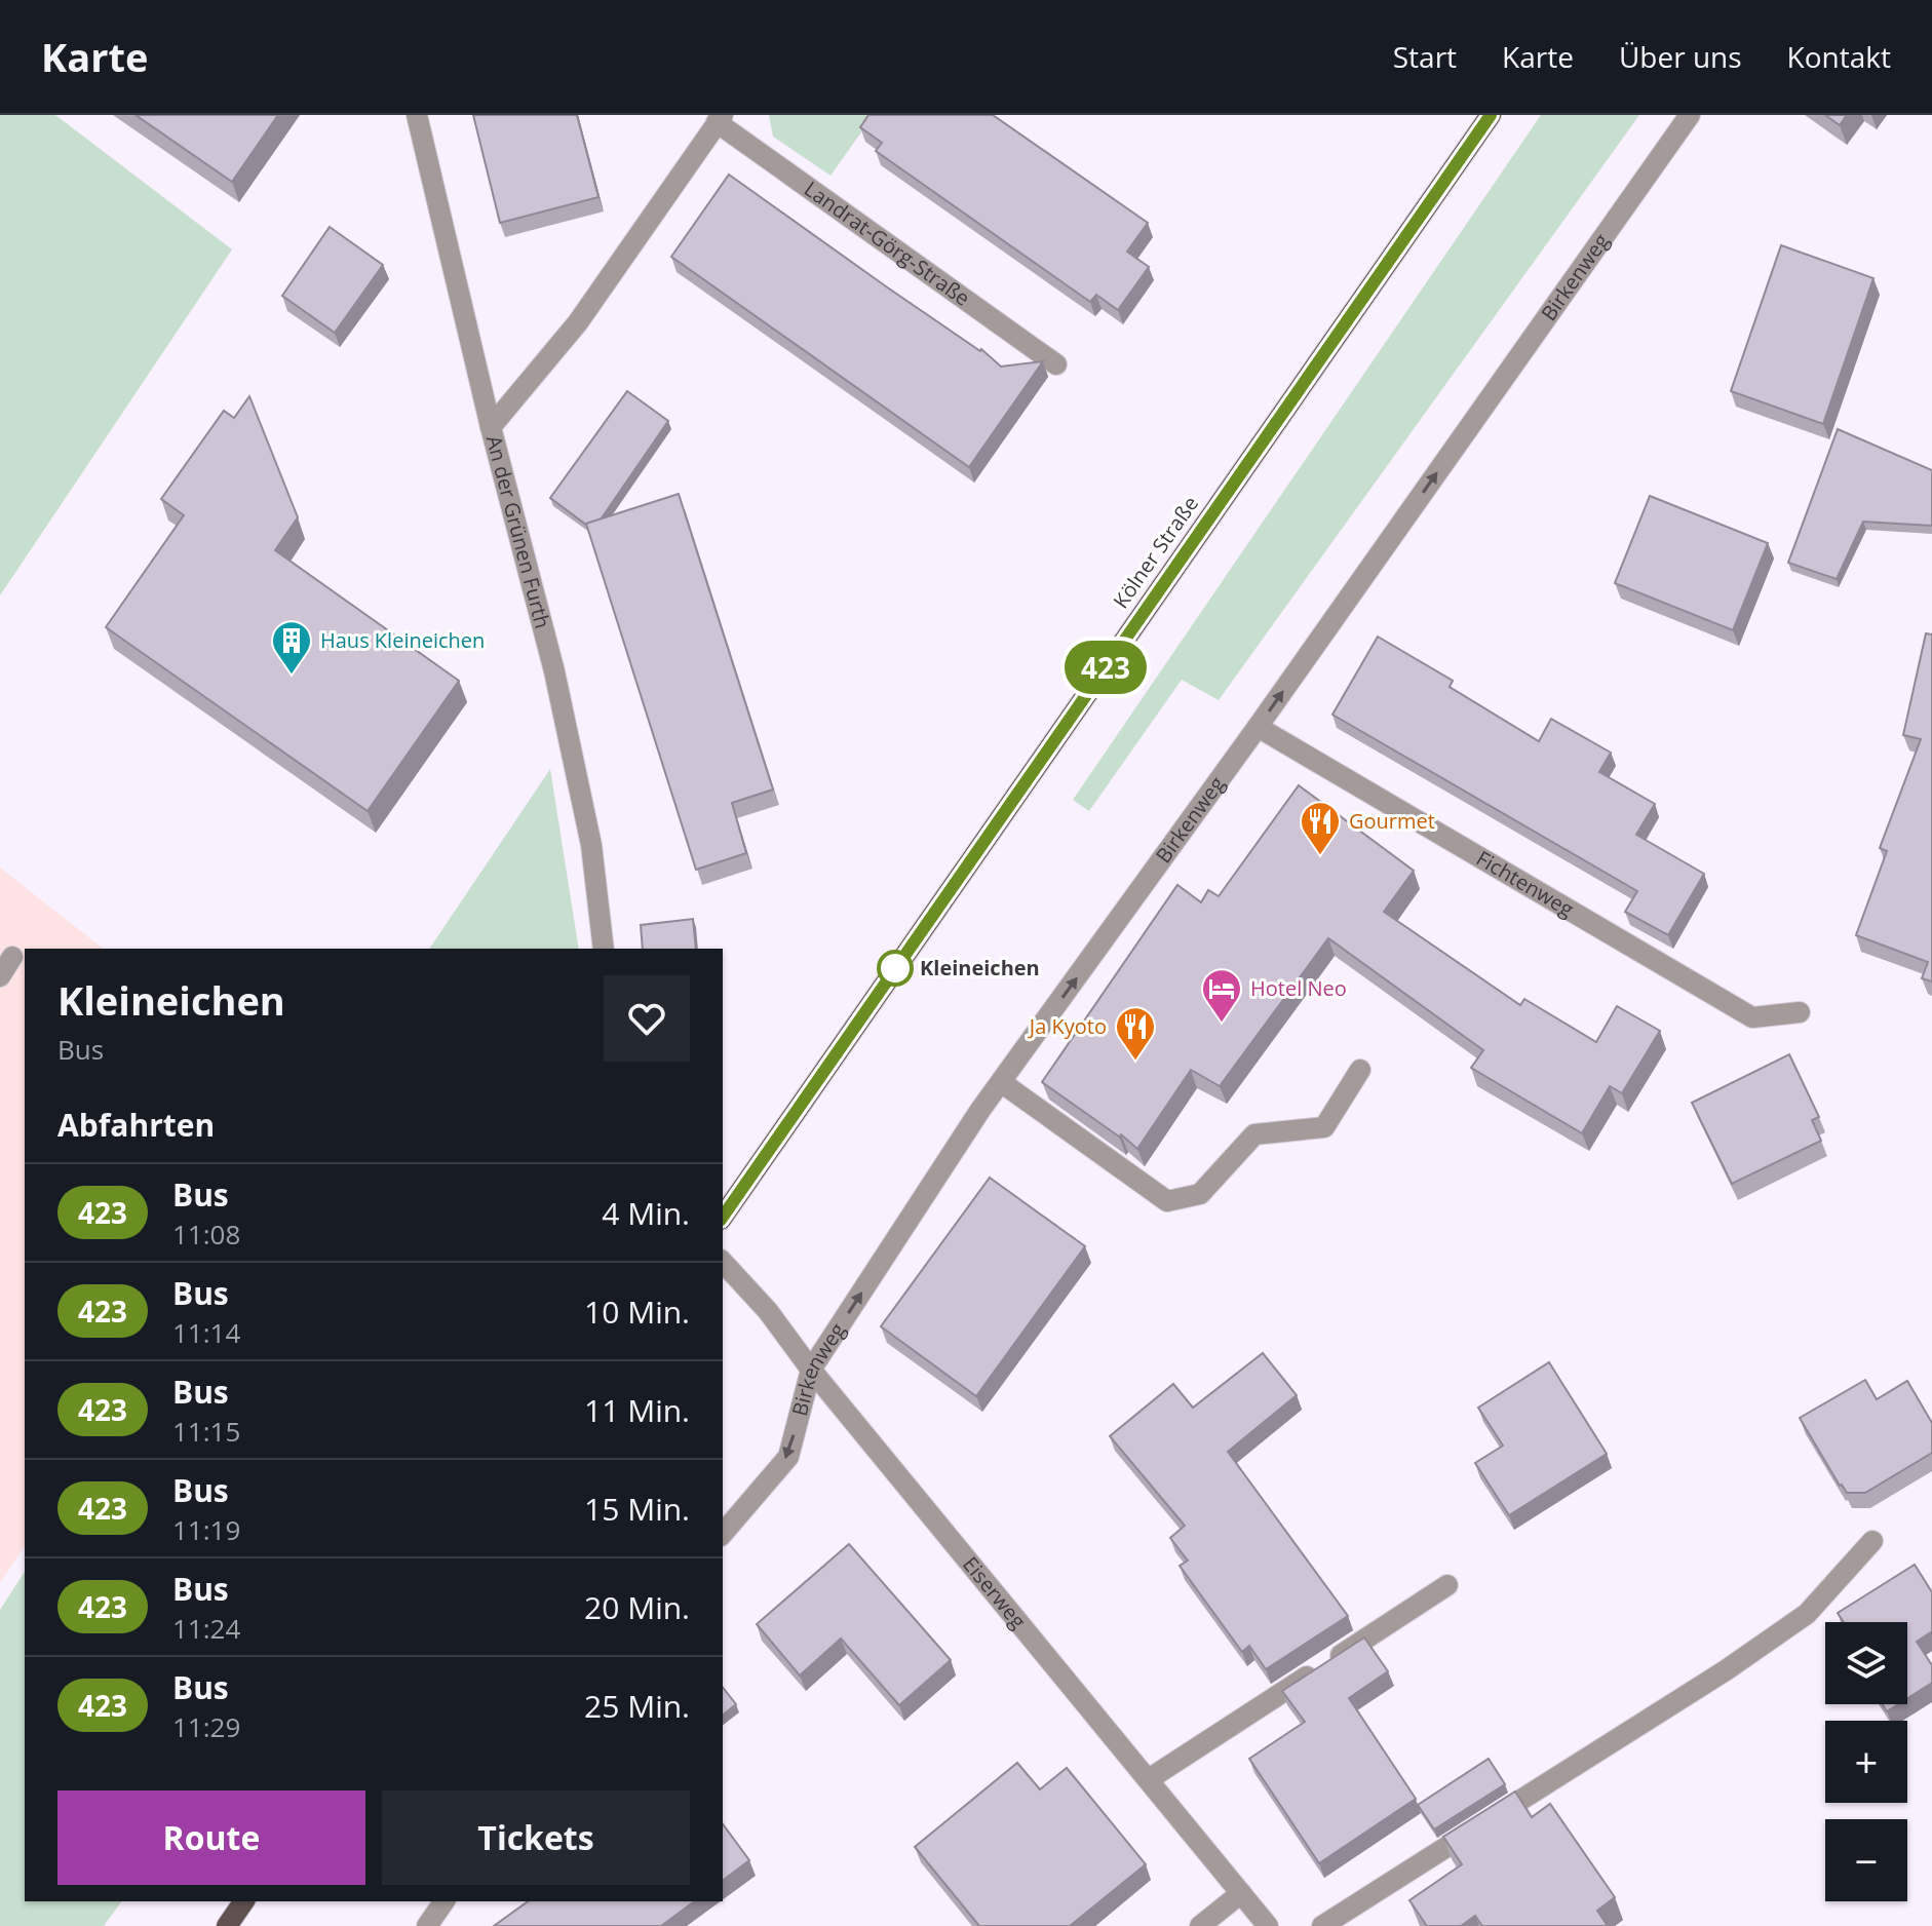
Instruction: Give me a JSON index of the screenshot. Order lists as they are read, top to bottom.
{
  "streets": {
    "main road": ["Kölner Straße"],
    "street": [
      "Landrat-Görg-Straße",
      "Birkenweg",
      "An der Grünen Furth",
      "Fichtenweg",
      "Eiserweg"
    ]
  },
  "crossings": [
    ["Landrat-Görg-Straße", "An der Grünen Furth"],
    ["Birkenweg", "Fichtenweg"],
    ["Birkenweg", "Eiserweg"]
  ],
  "places": {
    "building": ["Haus Kleineichen"],
    "restaurant": ["Gourmet", "Ja Kyoto"],
    "other": ["Kleineichen"],
    "hotel": ["Hotel Neo"]
  },
  "lines": ["bus line 423"],
  "page": {
    "header": "Karte",
    "nav": [
      "Start",
      "Karte",
      "Über uns",
      "Kontakt"
    ],
    "on_map": "423",
    "heading": [
      ["Kleineichen", "Bus"],
      "Abfahrten"
    ],
    "list": [
      {
        "mark": "423",
        "name": "Bus",
        "note": "11:08",
        "value": "4 Min."
      },
      {
        "mark": "423",
        "name": "Bus",
        "note": "11:14",
        "value": "10 Min."
      },
      {
        "mark": "423",
        "name": "Bus",
        "note": "11:15",
        "value": "11 Min."
      },
      {
        "mark": "423",
        "name": "Bus",
        "note": "11:19",
        "value": "15 Min."
      },
      {
        "mark": "423",
        "name": "Bus",
        "note": "11:24",
        "value": "20 Min."
      },
      {
        "mark": "423",
        "name": "Bus",
        "note": "11:29",
        "value": "25 Min."
      }
    ],
    "map_buttons": ["+", "−"],
    "buttons": ["Route", "Tickets"]
  }
}
